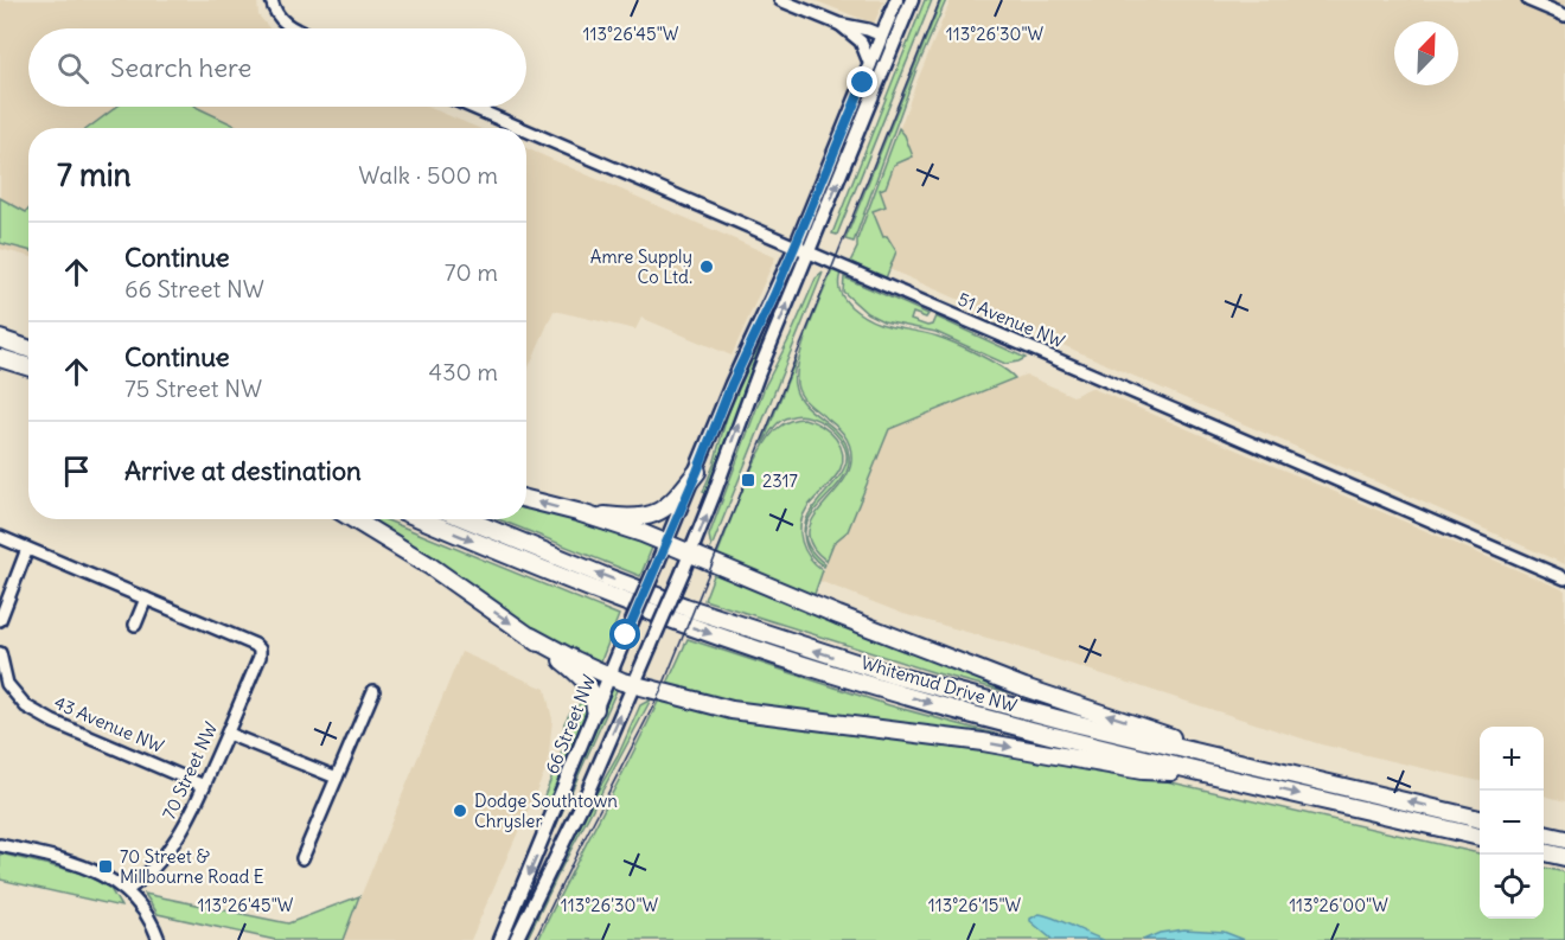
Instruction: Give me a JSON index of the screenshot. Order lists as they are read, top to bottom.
{
  "streets": {
    "highway": ["Whitemud Drive NW"],
    "main road": ["66 Street NW"],
    "street": ["51 Avenue NW", "43 Avenue NW", "70 Street NW"]
  },
  "crossings": [
    ["51 Avenue NW", "66 Street NW"],
    ["43 Avenue NW", "70 Street NW"]
  ],
  "places": {
    "other": ["Amre Supply Co Ltd.", "Dodge Southtown Chrysler"],
    "transit": ["2317", "70 Street & Millbourne Road E"]
  },
  "north": "top right",
  "page": {
    "search": "Search here",
    "heading": ["7 min", "Walk · 500 m"],
    "list": [
      ["Continue", "66 Street NW", "70 m"],
      ["Continue", "75 Street NW", "430 m"],
      "Arrive at destination"
    ],
    "map_buttons": ["+", "−"]
  },
  "coordinates": [
    "113°26'45\"W",
    "113°26'30\"W",
    "113°26'15\"W",
    "113°26'00\"W"
  ]
}
